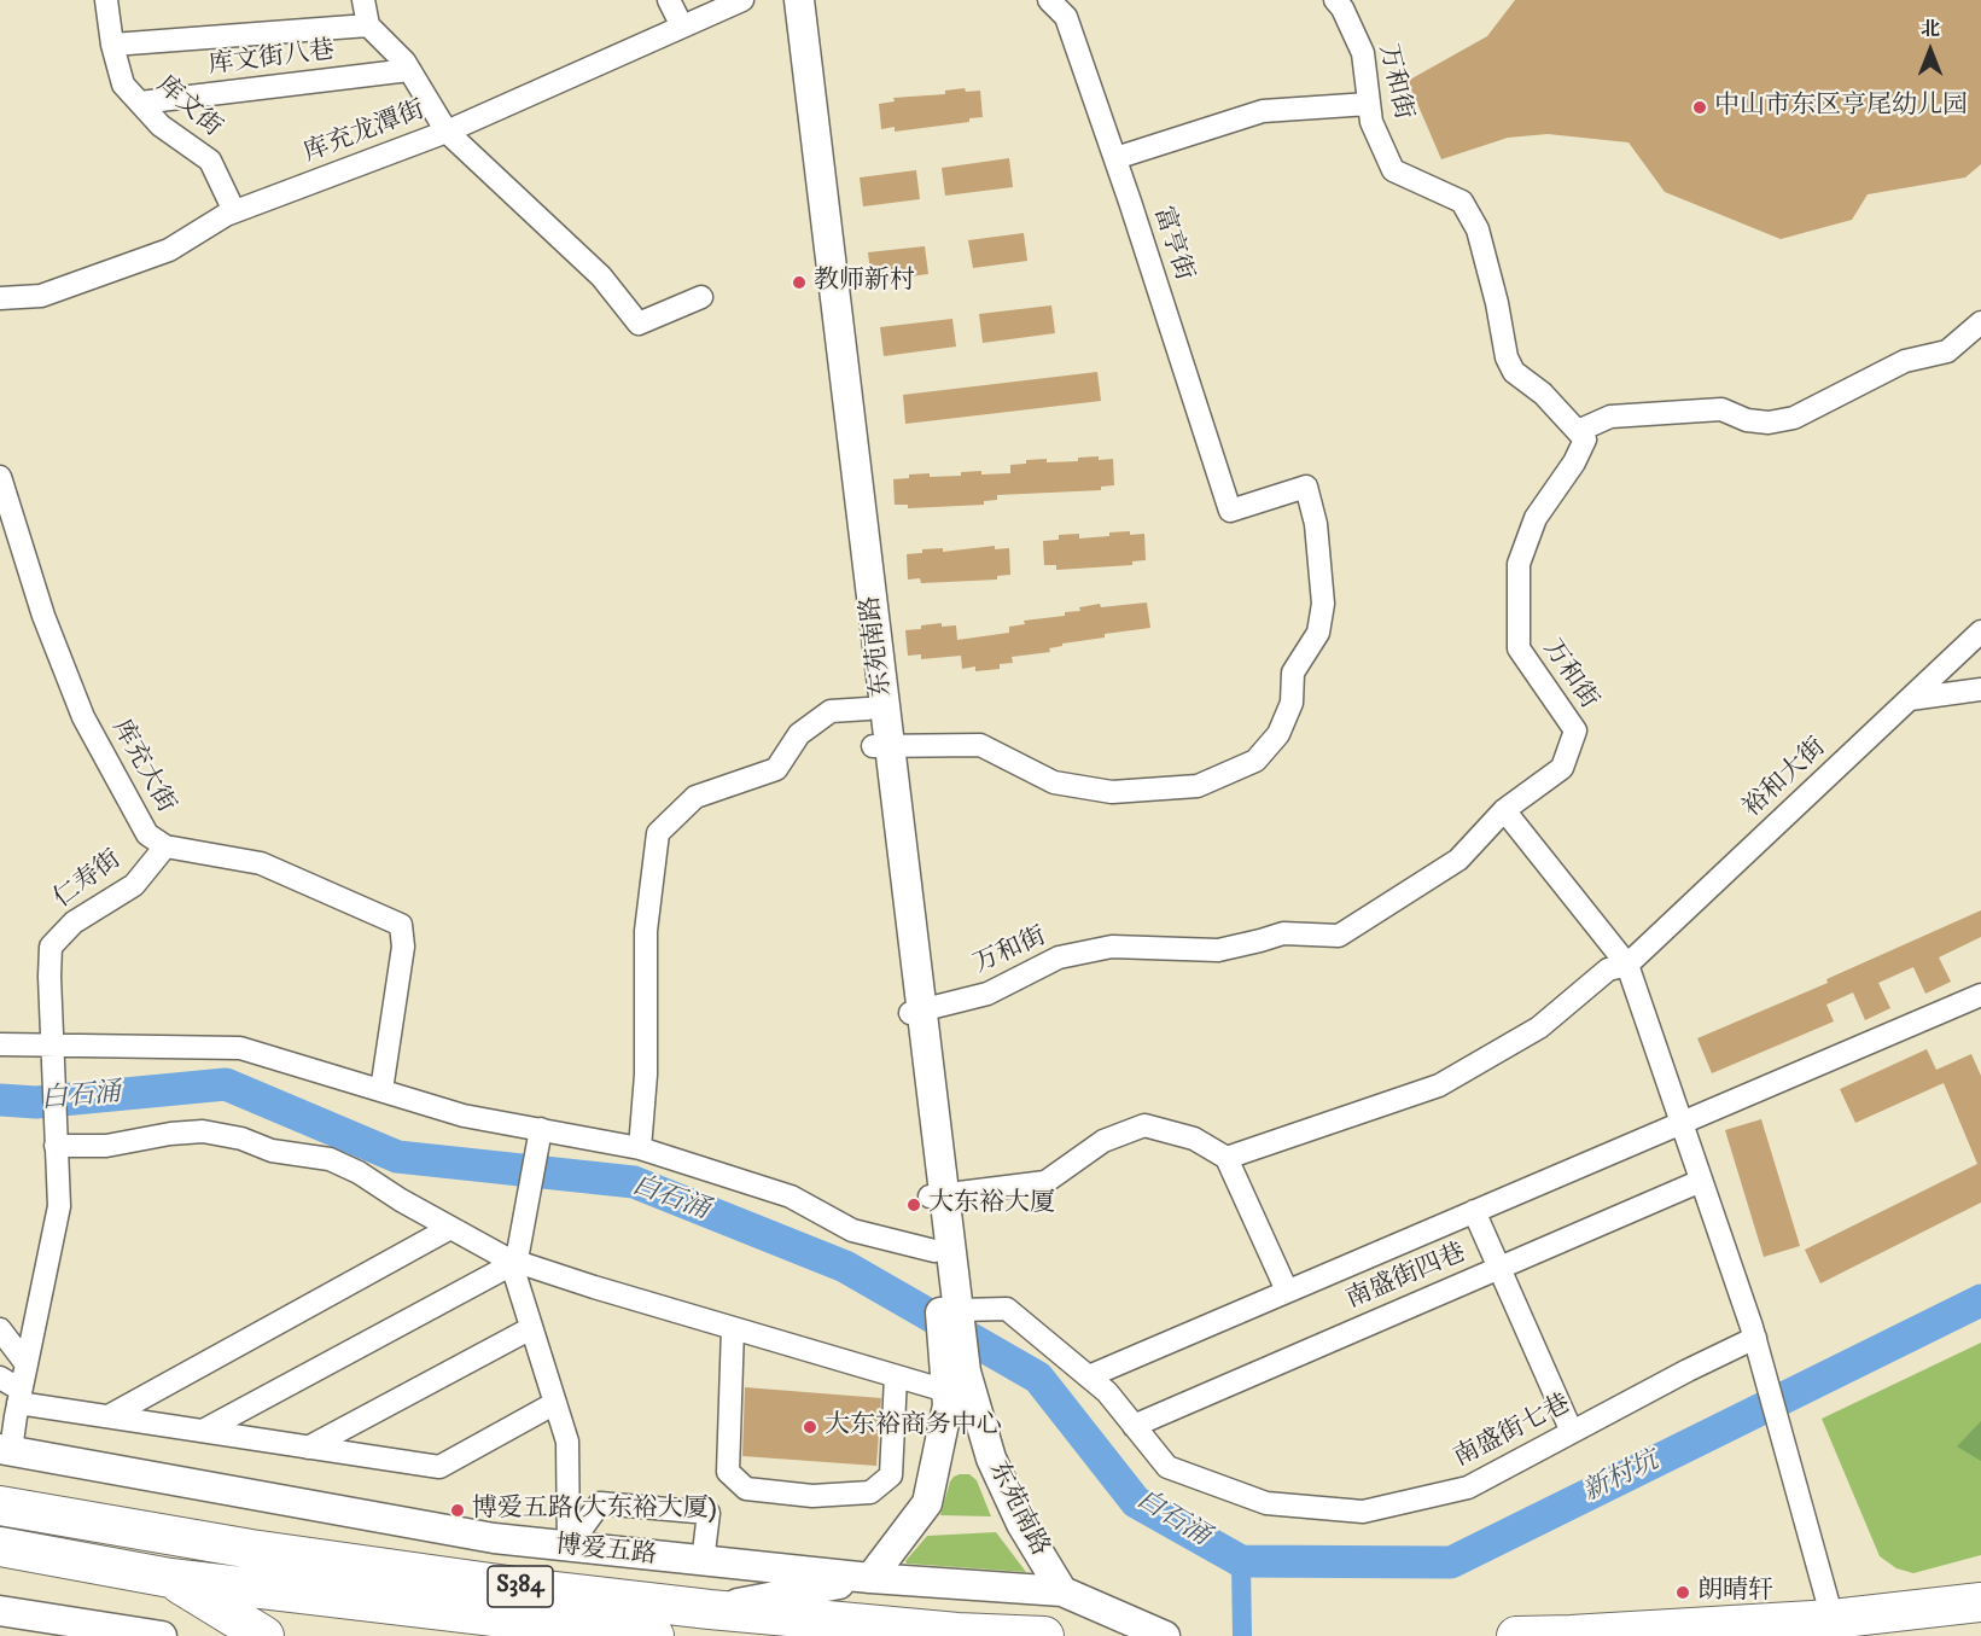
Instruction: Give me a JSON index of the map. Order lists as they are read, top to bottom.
{
  "streets": {
    "highway": ["博爱五路", "S384"],
    "street": [
      "库文街八巷",
      "万和街",
      "库文街",
      "库充龙潭街",
      "富亨街",
      "东苑南路",
      "库充大街",
      "裕和大街",
      "仁寿街",
      "南盛街四巷",
      "南盛街七巷"
    ]
  },
  "crossings": [
    ["库文街八巷", "库文街"],
    ["万和街", "东苑南路"],
    ["库文街", "库充龙潭街"],
    ["富亨街", "东苑南路"],
    ["东苑南路", "南盛街七巷"],
    ["东苑南路", "博爱五路"],
    ["库充大街", "仁寿街"],
    ["仁寿街", "博爱五路"],
    ["南盛街四巷", "南盛街七巷"]
  ],
  "water": ["白石涌", "新村坑"],
  "places": [
    "中山市东区亨尾幼儿园",
    "教师新村",
    "大东裕大厦",
    "大东裕商务中心",
    "博爱五路(大东裕大厦)",
    "朗晴轩"
  ],
  "north": "top"
}
